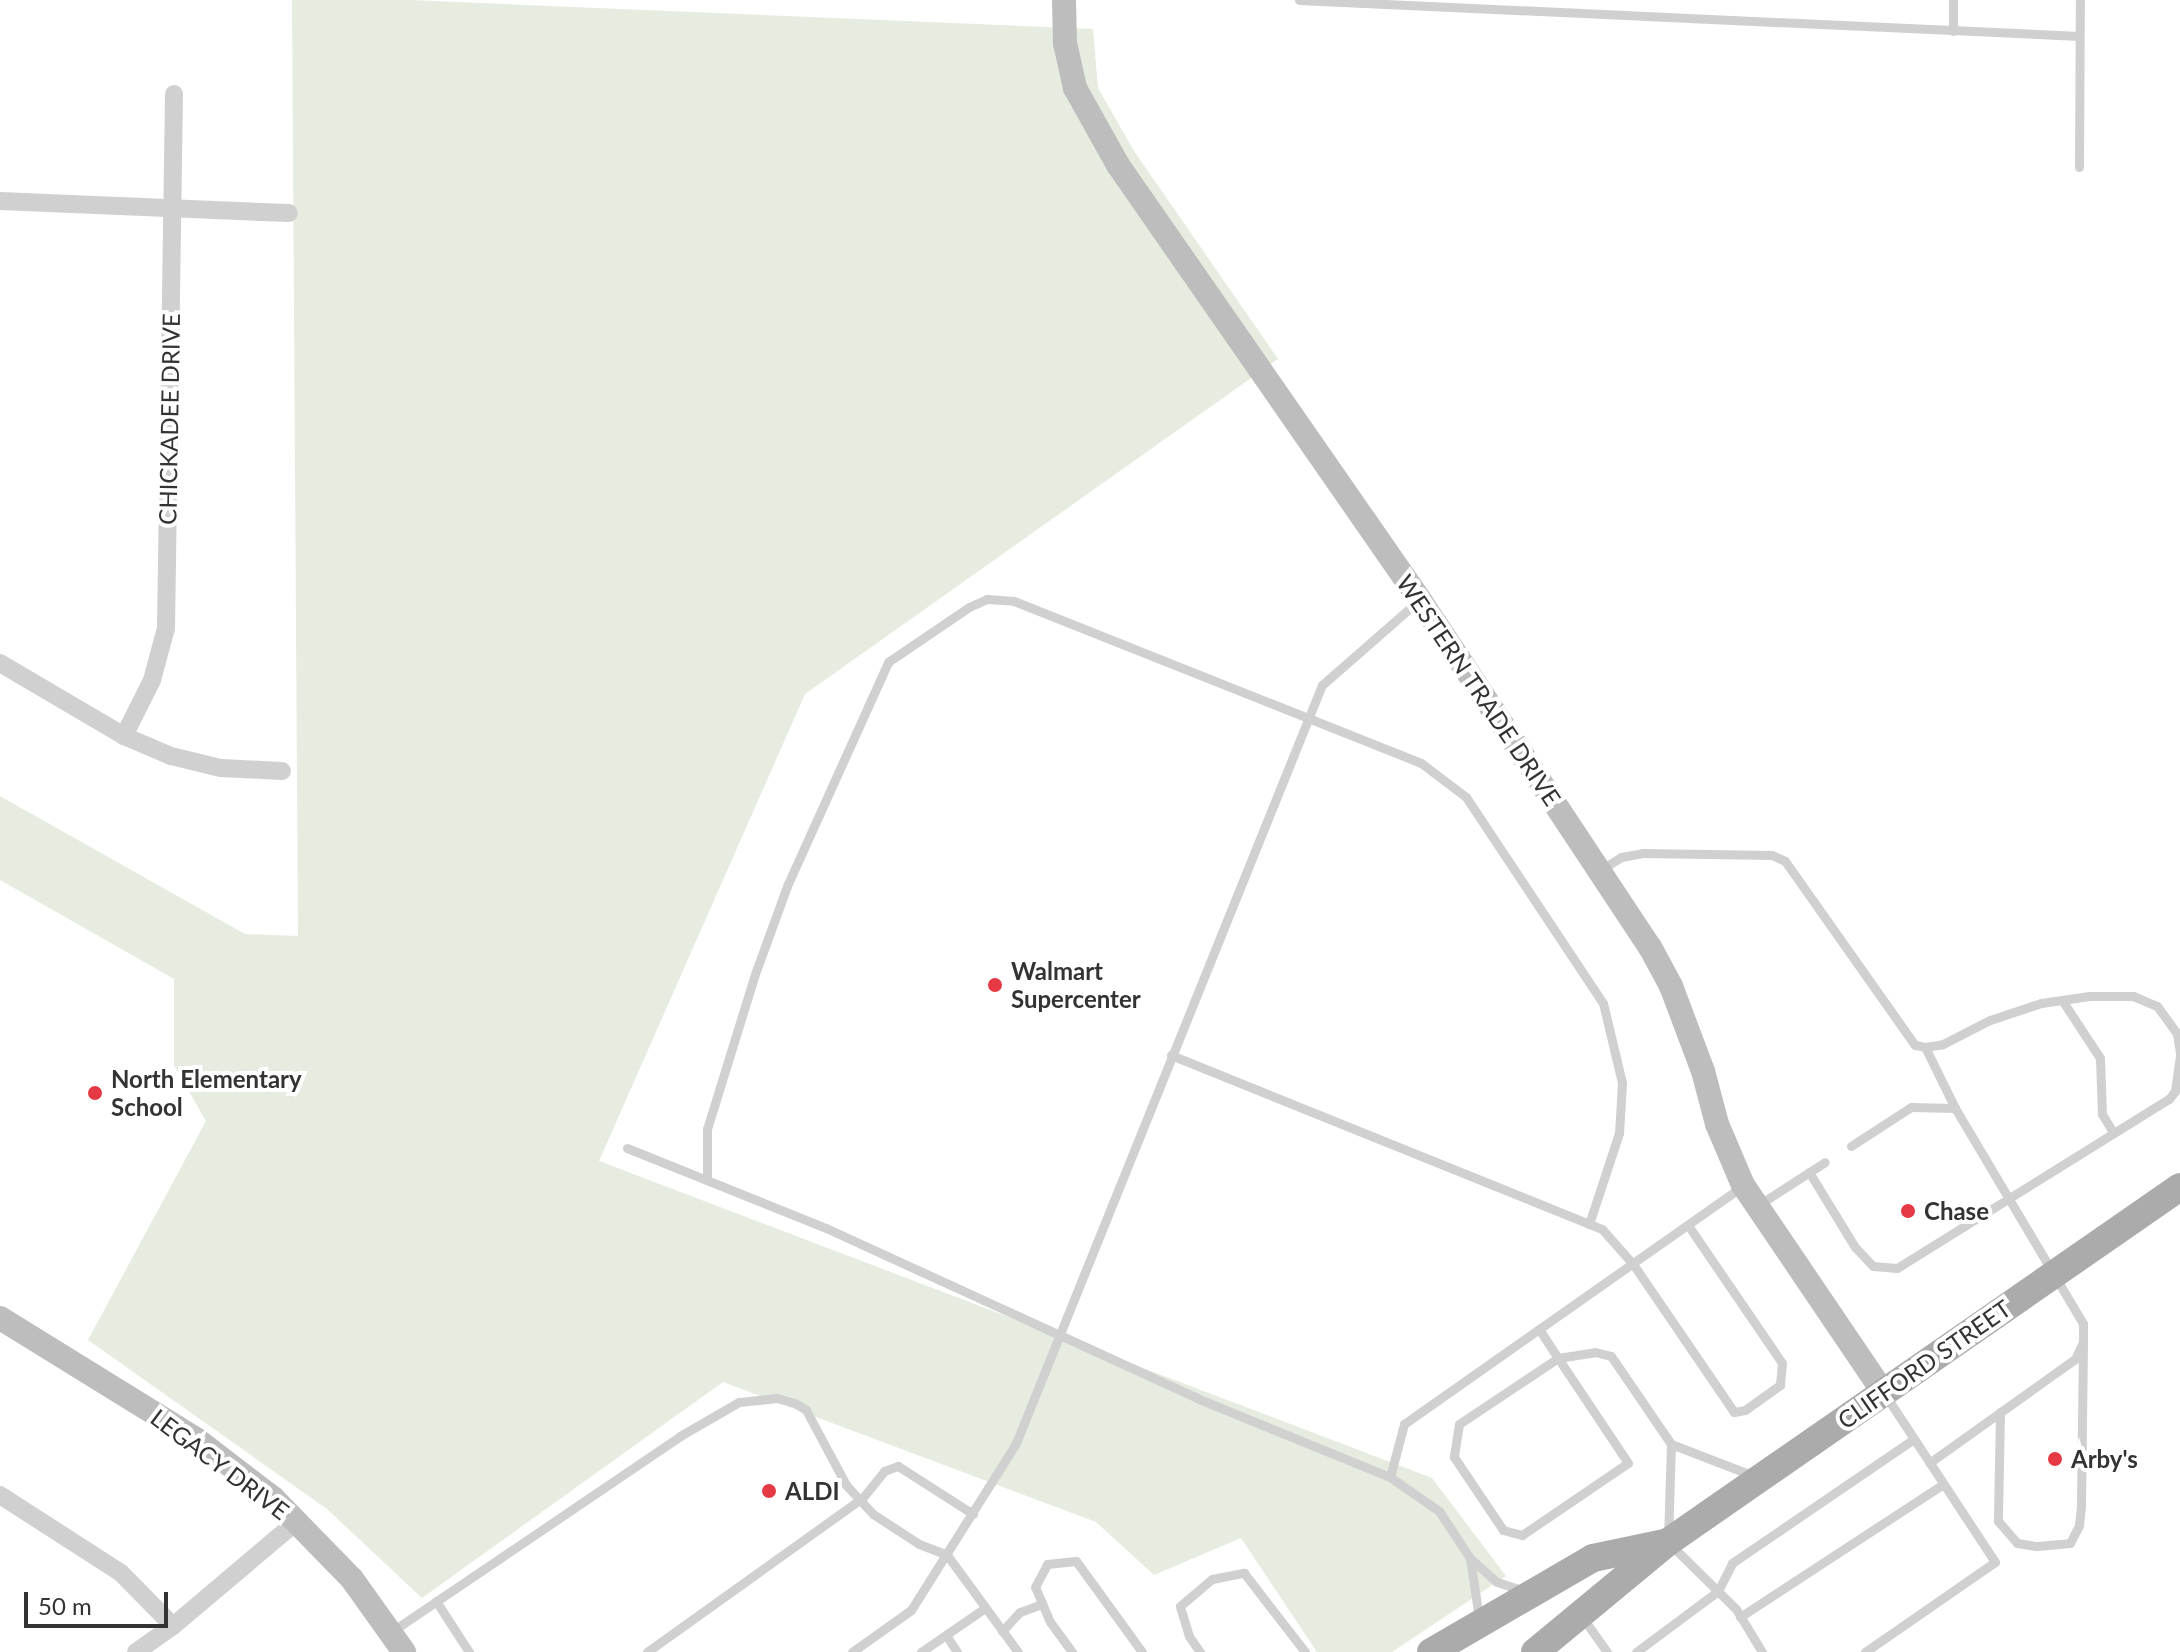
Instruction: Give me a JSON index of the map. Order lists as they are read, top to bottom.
{
  "streets": {
    "main road": ["CLIFFORD STREET"],
    "street": ["CHICKADEE DRIVE", "WESTERN TRADE DRIVE", "LEGACY DRIVE"]
  },
  "crossings": [
    ["WESTERN TRADE DRIVE", "CLIFFORD STREET"]
  ],
  "places": [
    "Walmart Supercenter",
    "North Elementary School",
    "Chase",
    "Arby's",
    "ALDI"
  ],
  "scale_bar": "50 m"
}
